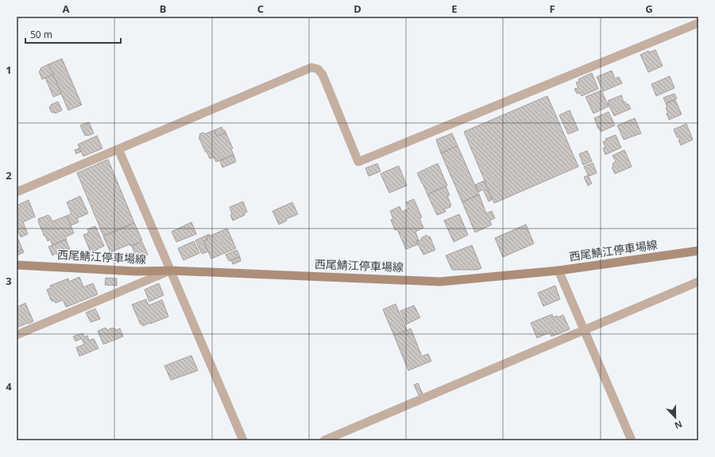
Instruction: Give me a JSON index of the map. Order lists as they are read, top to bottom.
{
  "streets": {
    "main road": ["西尾鯖江停車場線"]
  },
  "scale_bar": "50 m",
  "north": "bottom",
  "grid": {
    "columns": [
      "A",
      "B",
      "C",
      "D",
      "E",
      "F",
      "G"
    ],
    "rows": [
      "1",
      "2",
      "3",
      "4"
    ]
  }
}
